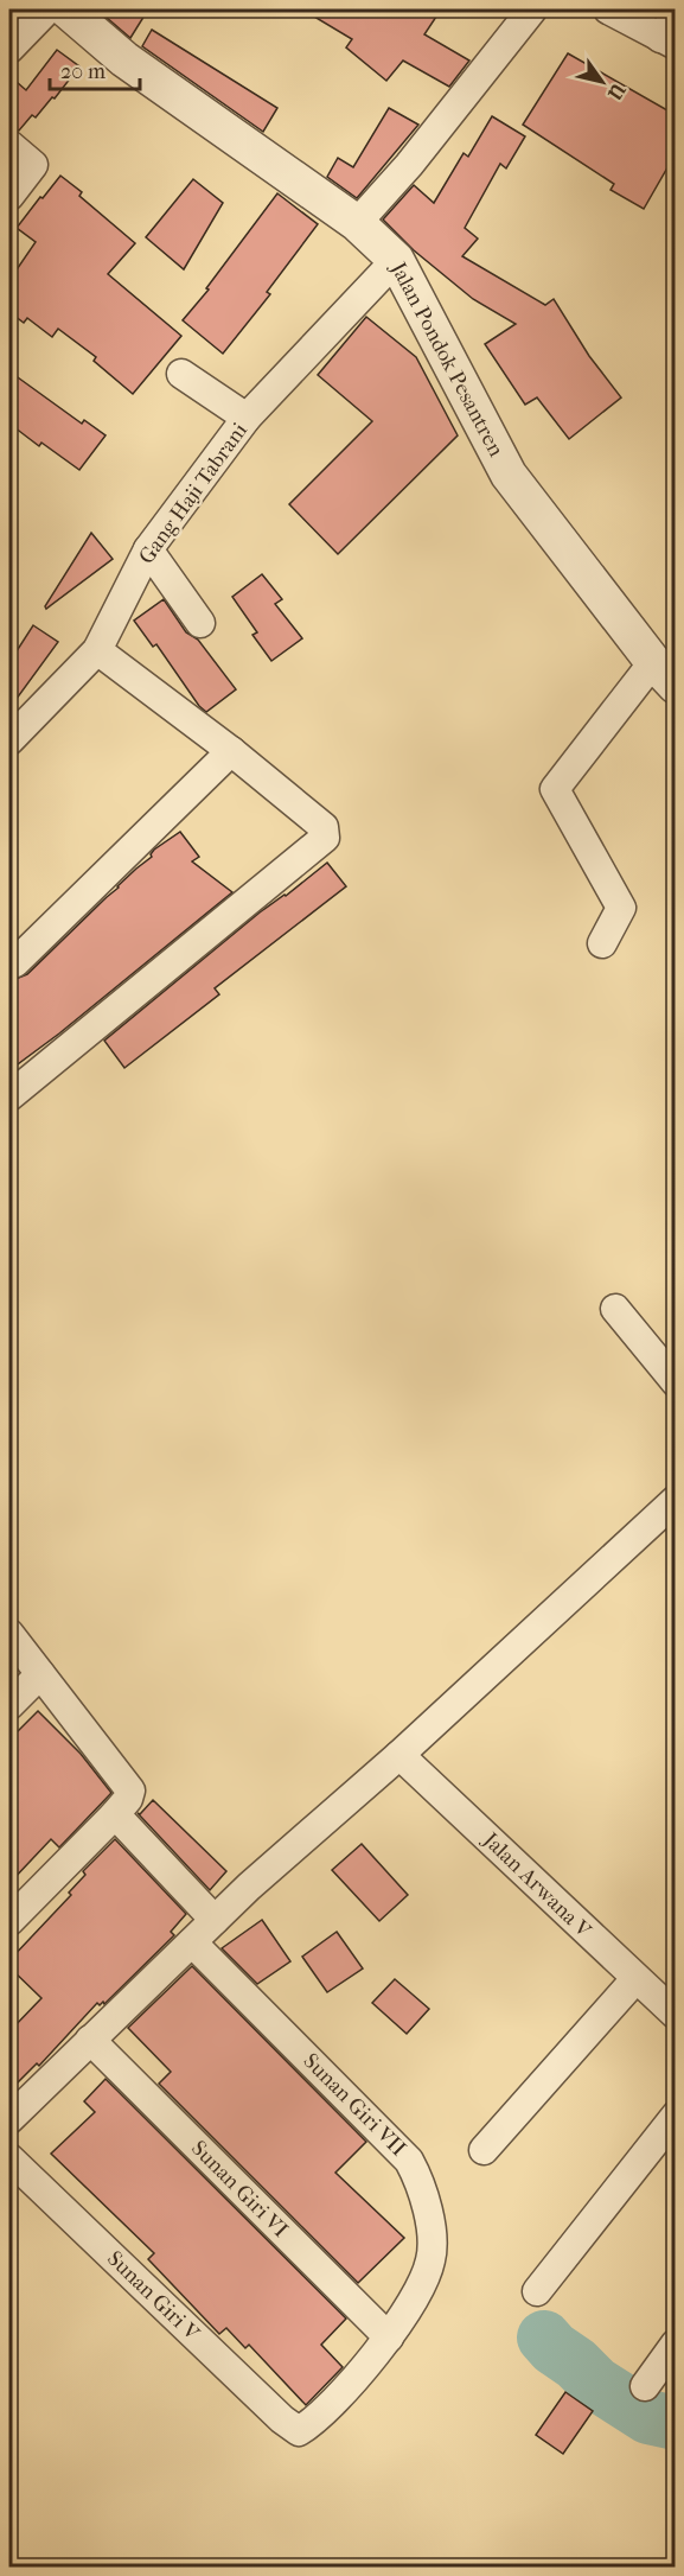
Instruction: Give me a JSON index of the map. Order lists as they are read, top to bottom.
{
  "streets": {
    "street": [
      "Jalan Pondok Pesantren",
      "Gang Haji Tabrani",
      "Jalan Arwana V",
      "Sunan Giri VII",
      "Sunan Giri VI",
      "Sunan Giri V"
    ]
  },
  "crossings": [
    ["Jalan Pondok Pesantren", "Gang Haji Tabrani"],
    ["Sunan Giri VII", "Sunan Giri VI"],
    ["Sunan Giri VII", "Sunan Giri V"]
  ],
  "scale_bar": "20 m",
  "north": "bottom right"
}
